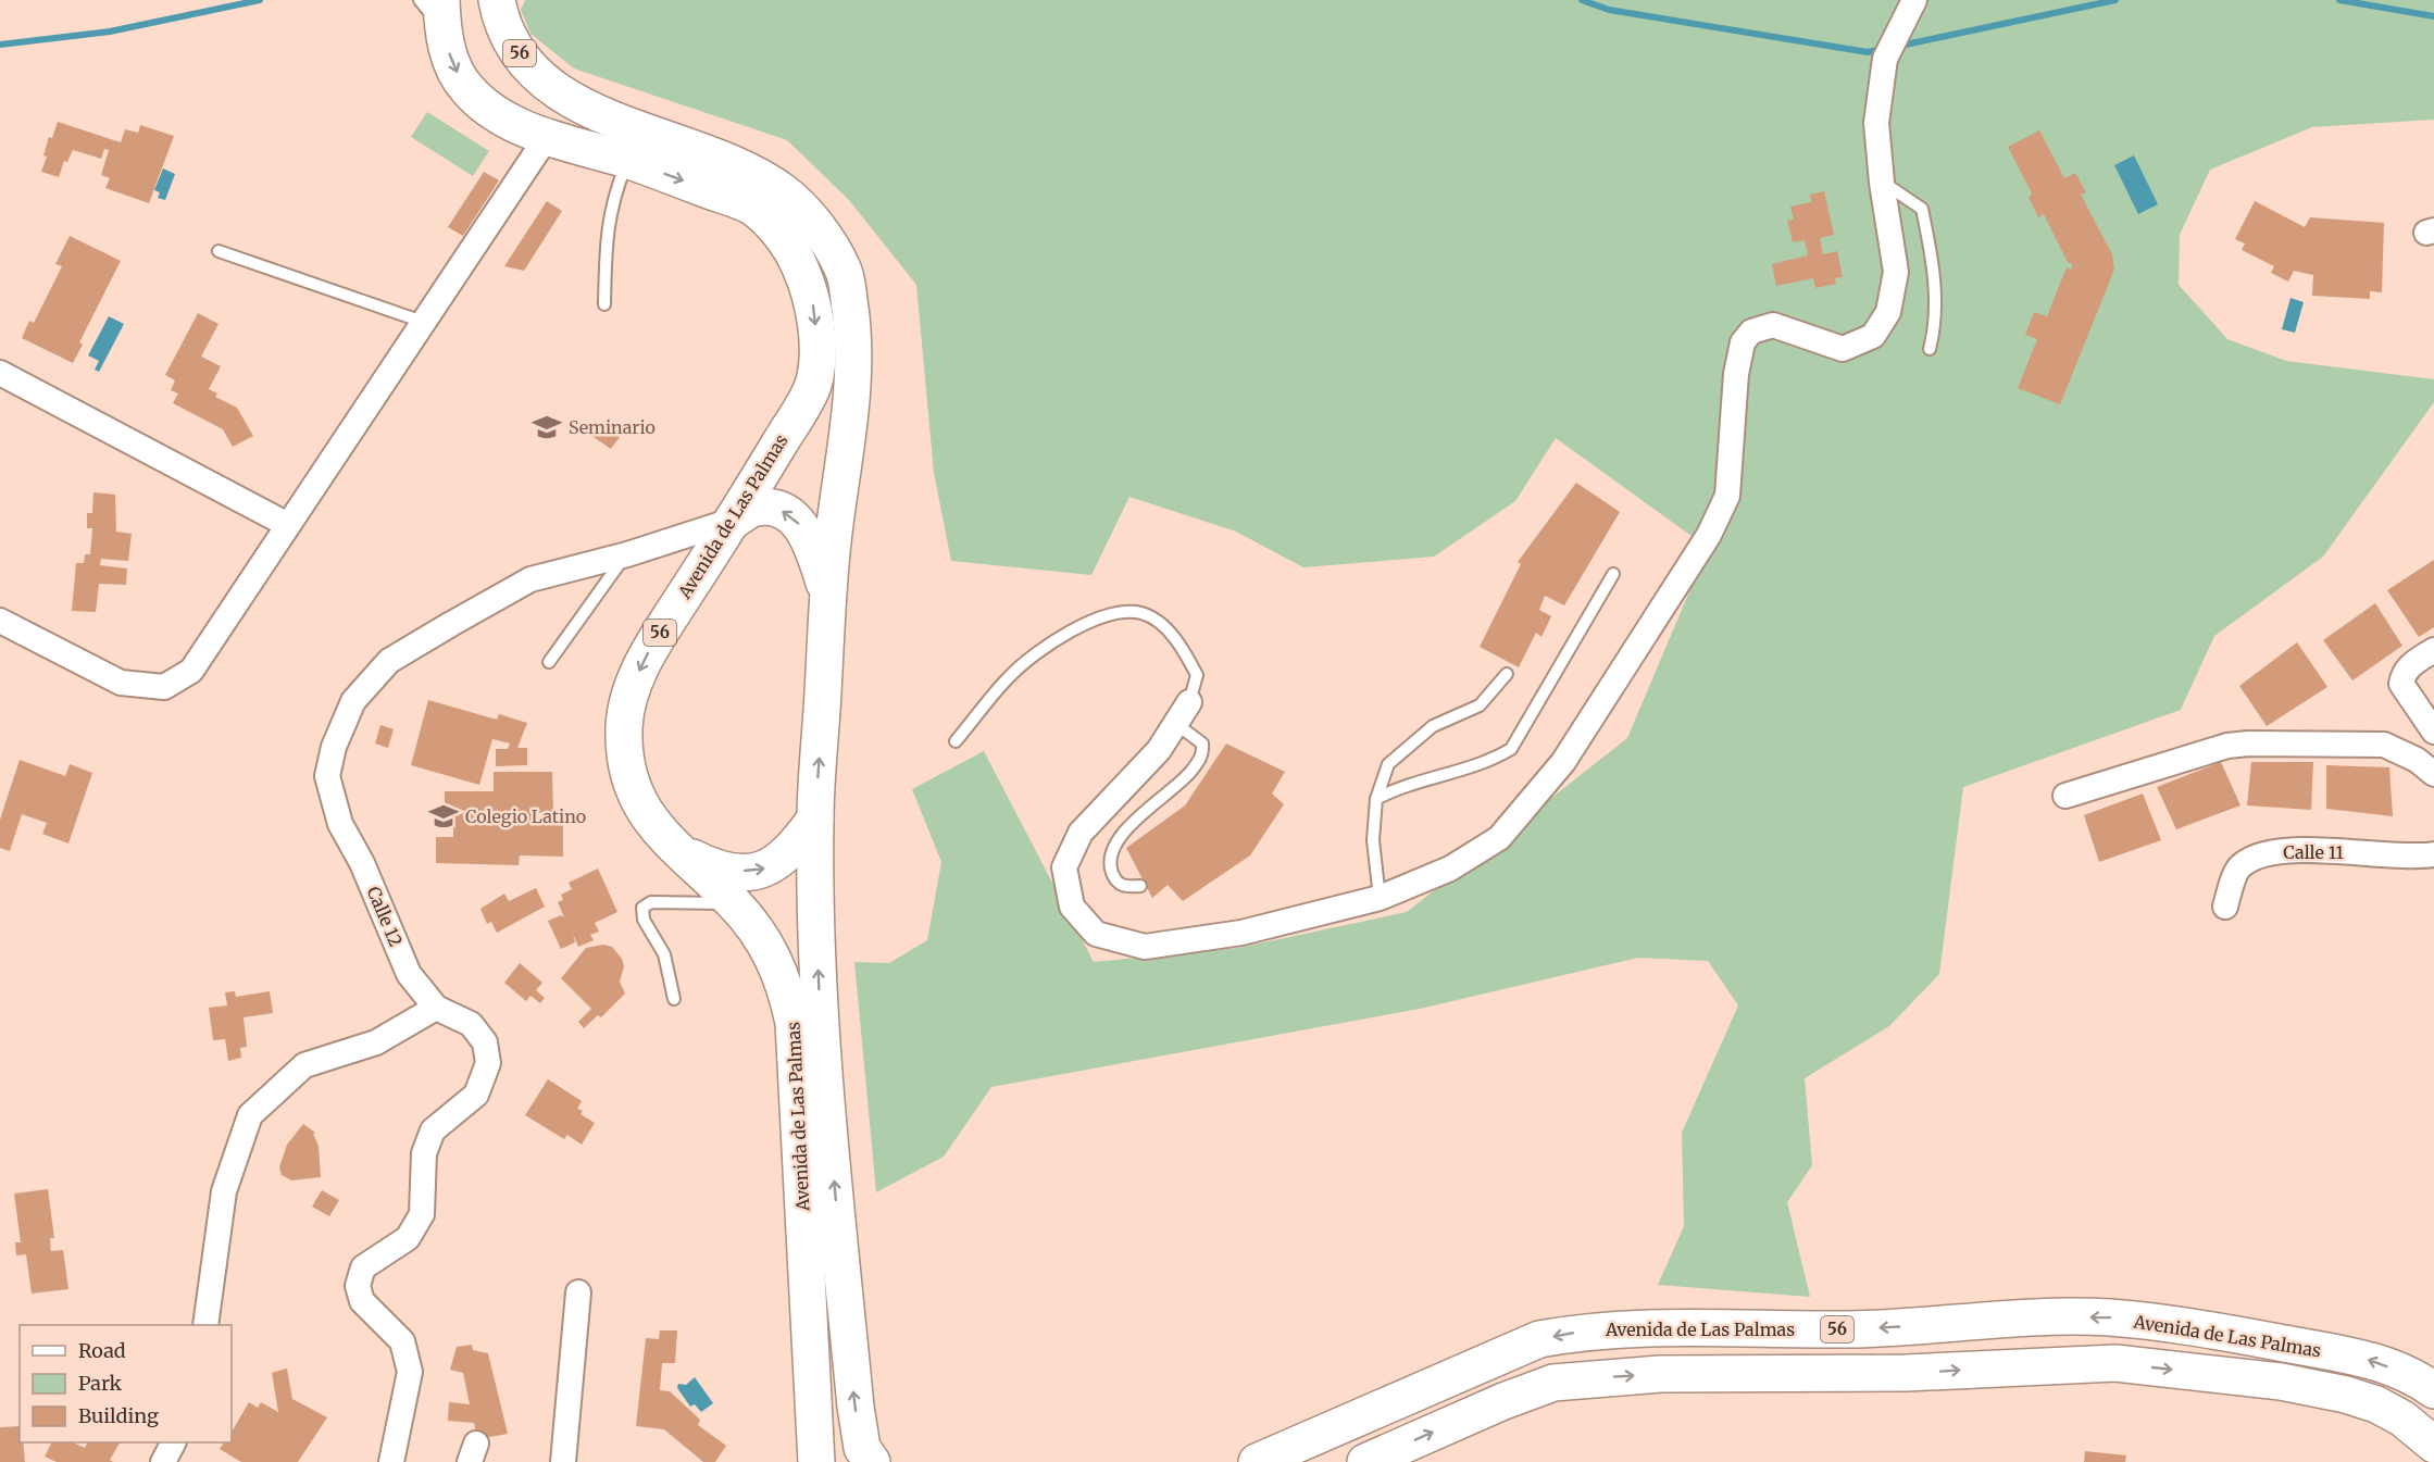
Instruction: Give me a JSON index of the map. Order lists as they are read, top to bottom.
{
  "streets": {
    "main road": ["56", "Avenida de Las Palmas"],
    "street": ["Calle 11", "Calle 12"]
  },
  "crossings": [
    ["Avenida de Las Palmas", "Calle 12"]
  ],
  "places": {
    "school or university": ["Seminario", "Colegio Latino"]
  },
  "legend": ["Road", "Park", "Building"]
}
